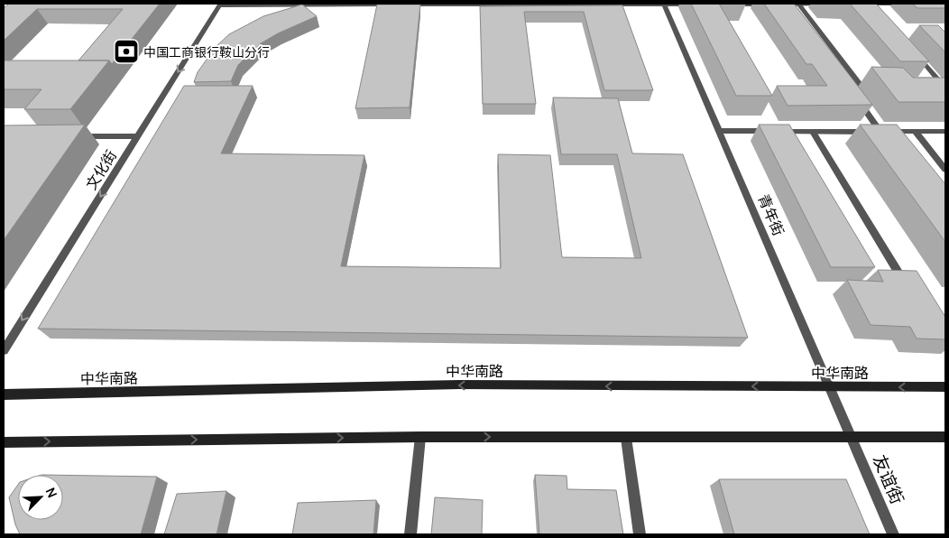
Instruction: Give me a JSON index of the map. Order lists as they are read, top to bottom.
{
  "streets": {
    "main road": ["中华南路"],
    "street": ["文化街", "青年街", "友谊街"]
  },
  "crossings": [
    ["青年街", "中华南路"],
    ["青年街", "友谊街"]
  ],
  "one_way": ["文化街"],
  "places": {
    "bank": ["中国工商银行鞍山分行"]
  },
  "north": "top right"
}
